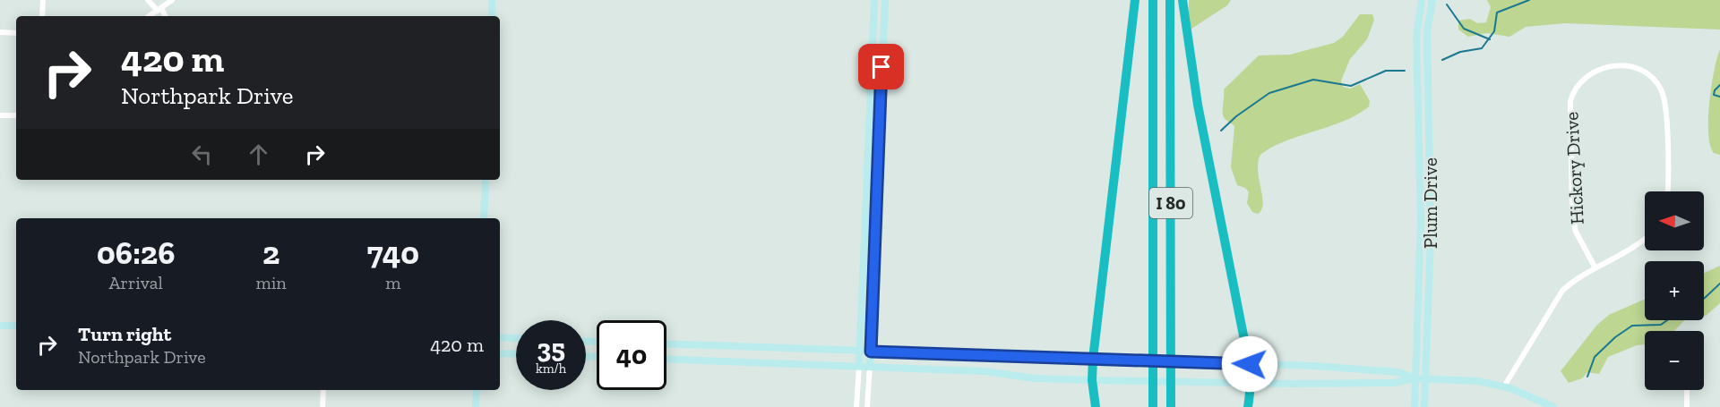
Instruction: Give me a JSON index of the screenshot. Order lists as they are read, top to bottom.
{
  "streets": {
    "highway": ["I 80"],
    "street": ["Hickory Drive", "Plum Drive"]
  },
  "north": "left",
  "page": {
    "turn": ["420 m", "Northpark Drive"],
    "map_buttons": ["+", "−"],
    "eta": [
      "06:26",
      "Arrival",
      "2",
      "min",
      "740",
      "m"
    ],
    "list": [
      {
        "name": "Turn right",
        "note": "Northpark Drive",
        "value": "420 m"
      }
    ],
    "speed": "35 km/h",
    "limit": "40"
  }
}
